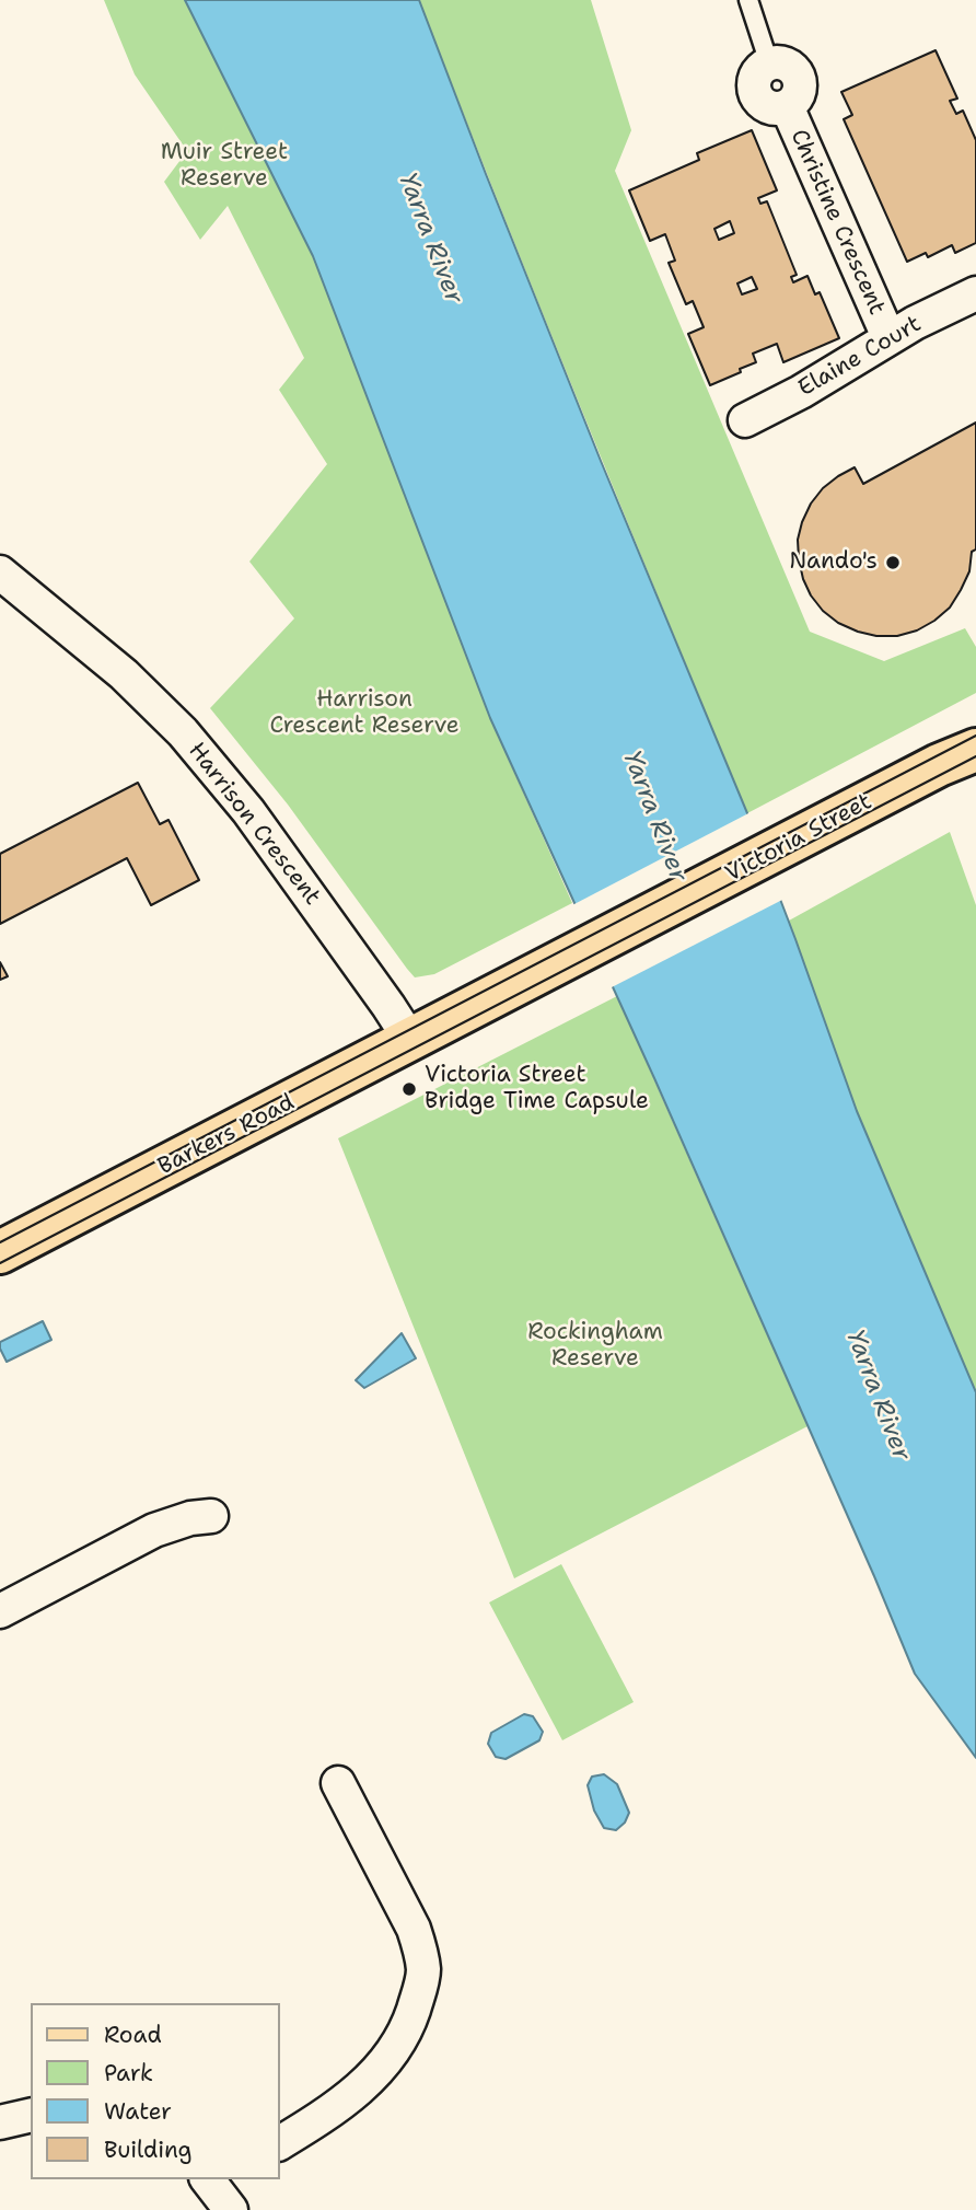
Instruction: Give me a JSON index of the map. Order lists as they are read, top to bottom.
{
  "streets": {
    "main road": ["Victoria Street", "Barkers Road"],
    "street": ["Christine Crescent", "Elaine Court", "Harrison Crescent"]
  },
  "crossings": [
    ["Christine Crescent", "Elaine Court"],
    ["Harrison Crescent", "Barkers Road"],
    ["Victoria Street", "Barkers Road"]
  ],
  "water": ["Yarra River"],
  "parks": ["Muir Street Reserve", "Harrison Crescent Reserve", "Rockingham Reserve"],
  "places": ["Nando's", "Victoria Street Bridge Time Capsule"],
  "legend": [
    "Road",
    "Park",
    "Water",
    "Building"
  ]
}
